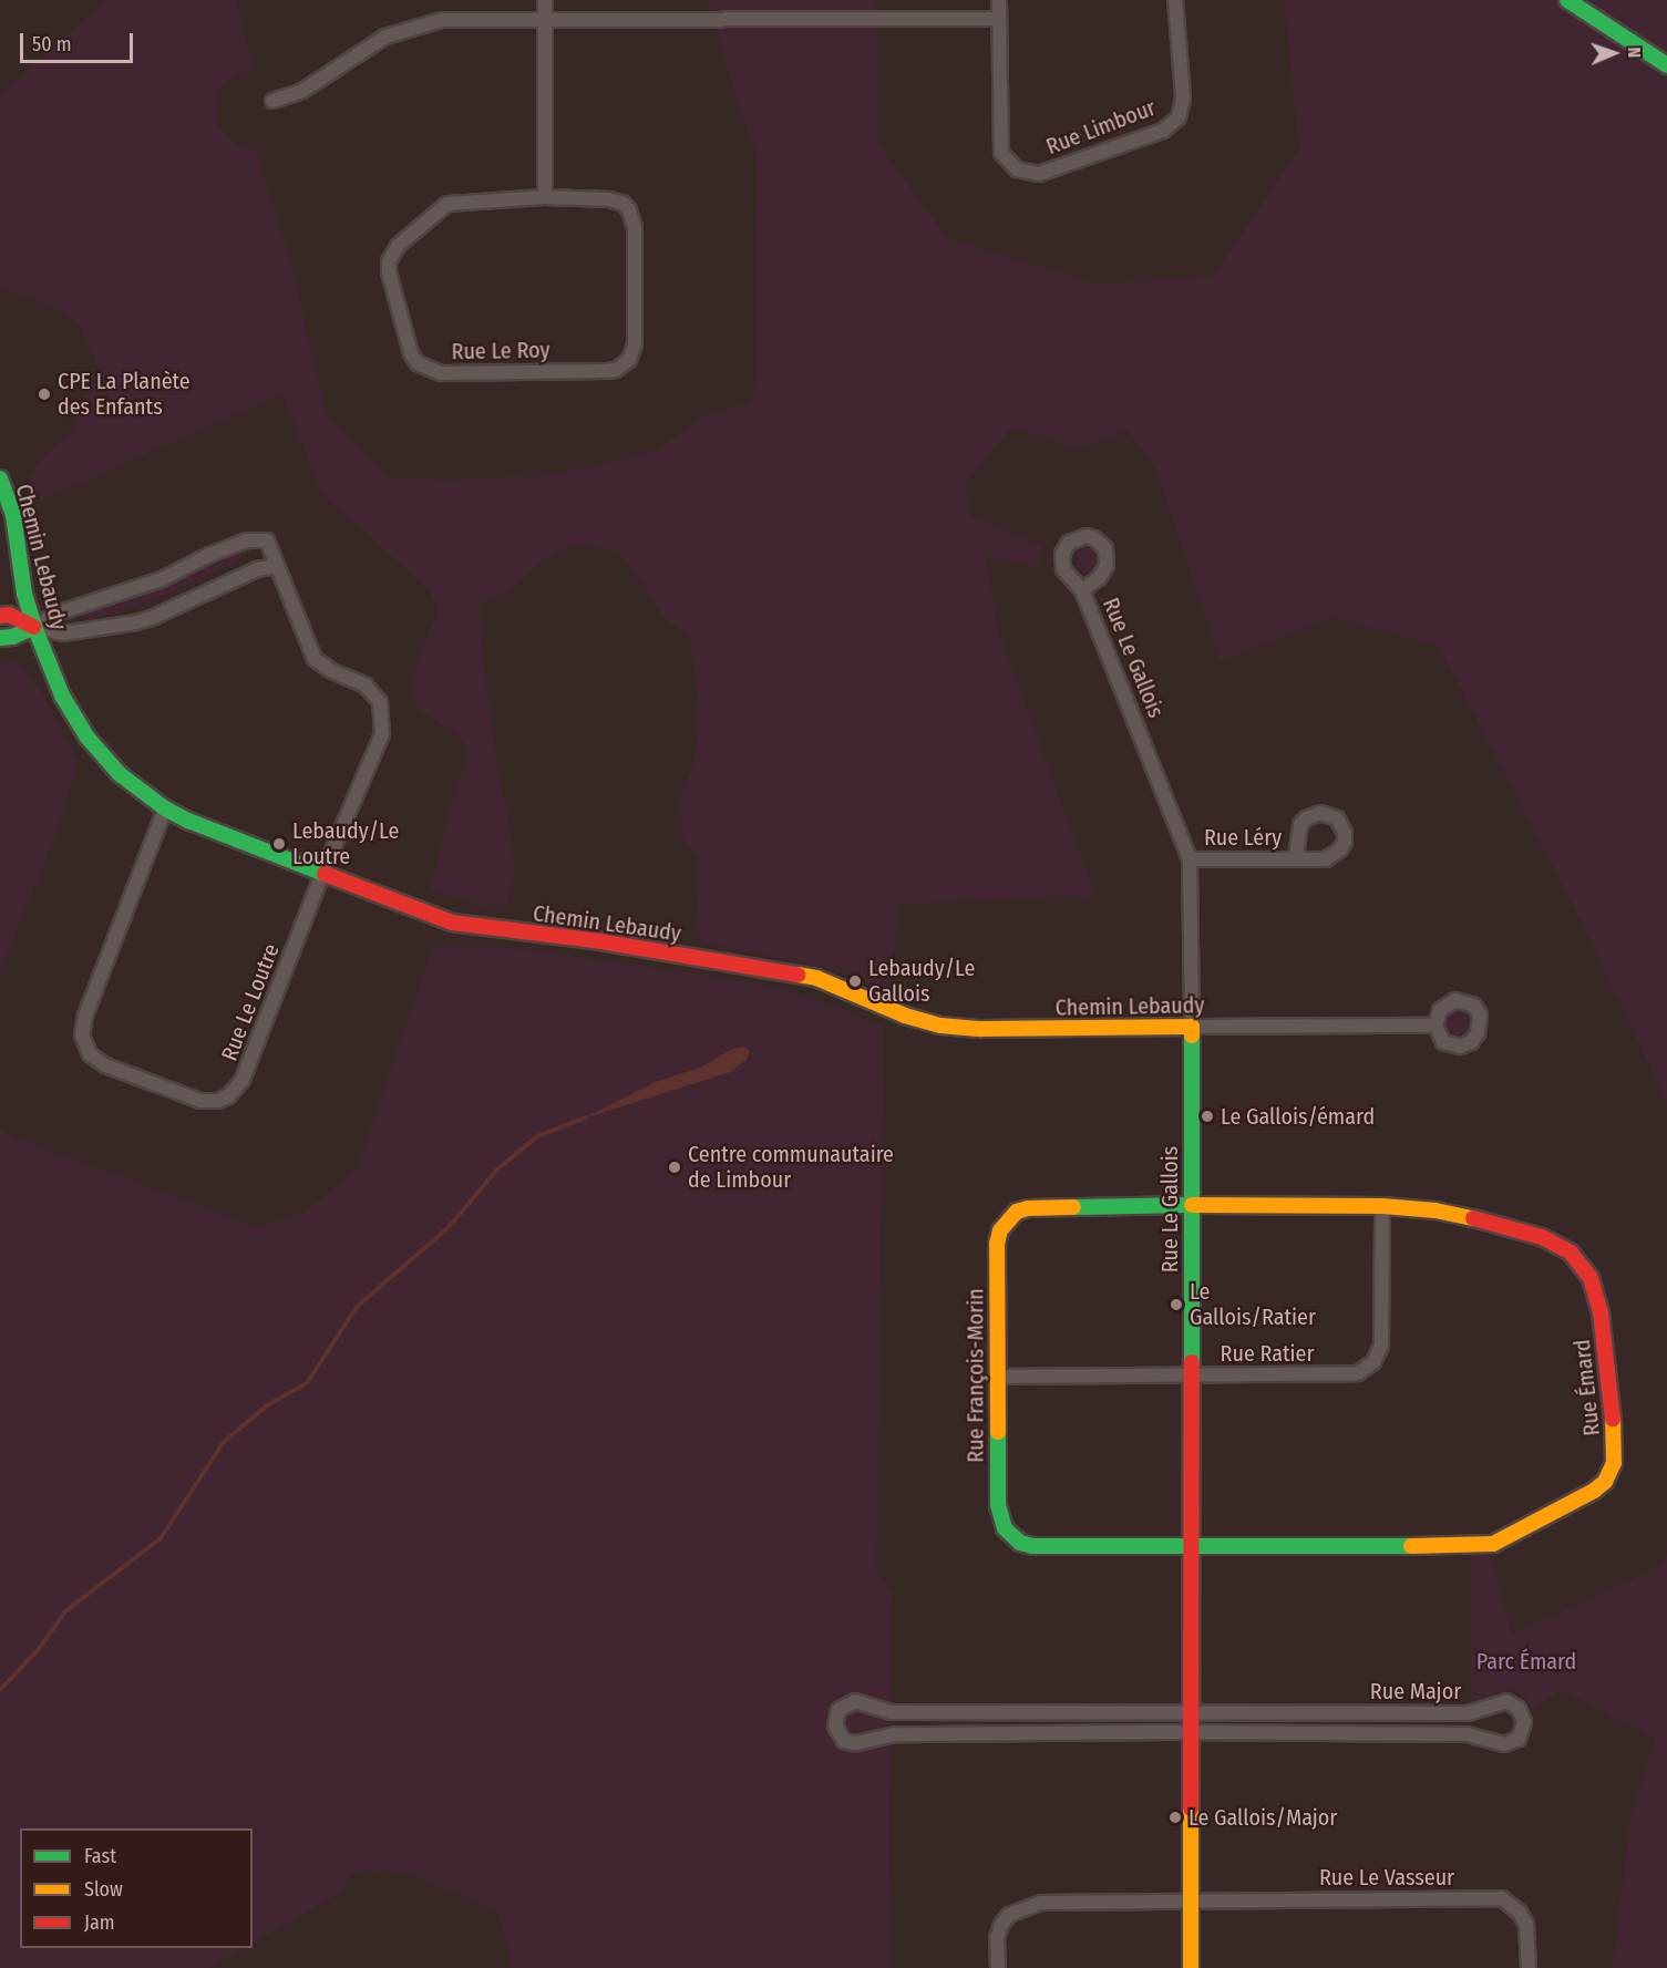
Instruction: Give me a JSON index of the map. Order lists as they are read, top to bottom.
{
  "streets": {
    "street": [
      "Rue Limbour",
      "Rue Le Roy",
      "Chemin Lebaudy",
      "Rue Le Gallois",
      "Rue Léry",
      "Rue Le Loutre",
      "Rue Ratier",
      "Rue François-Morin",
      "Rue Émard",
      "Rue Major",
      "Rue Le Vasseur"
    ]
  },
  "crossings": [
    ["Chemin Lebaudy", "Rue Le Gallois"],
    ["Chemin Lebaudy", "Rue Le Loutre"],
    ["Rue Le Gallois", "Rue Léry"],
    ["Rue Le Gallois", "Rue Ratier"],
    ["Rue Le Gallois", "Rue François-Morin"],
    ["Rue Le Gallois", "Rue Émard"],
    ["Rue Le Gallois", "Rue Major"],
    ["Rue Le Gallois", "Rue Le Vasseur"],
    ["Rue Ratier", "Rue François-Morin"],
    ["Rue Ratier", "Rue Émard"],
    ["Rue François-Morin", "Rue Émard"]
  ],
  "parks": ["Parc Émard"],
  "places": [
    "CPE La Planète des Enfants",
    "Lebaudy/Le Loutre",
    "Lebaudy/Le Gallois",
    "Le Gallois/émard",
    "Centre communautaire de Limbour",
    "Le Gallois/Ratier",
    "Le Gallois/Major"
  ],
  "legend": ["Fast", "Slow", "Jam"],
  "scale_bar": "50 m",
  "north": "right"
}
